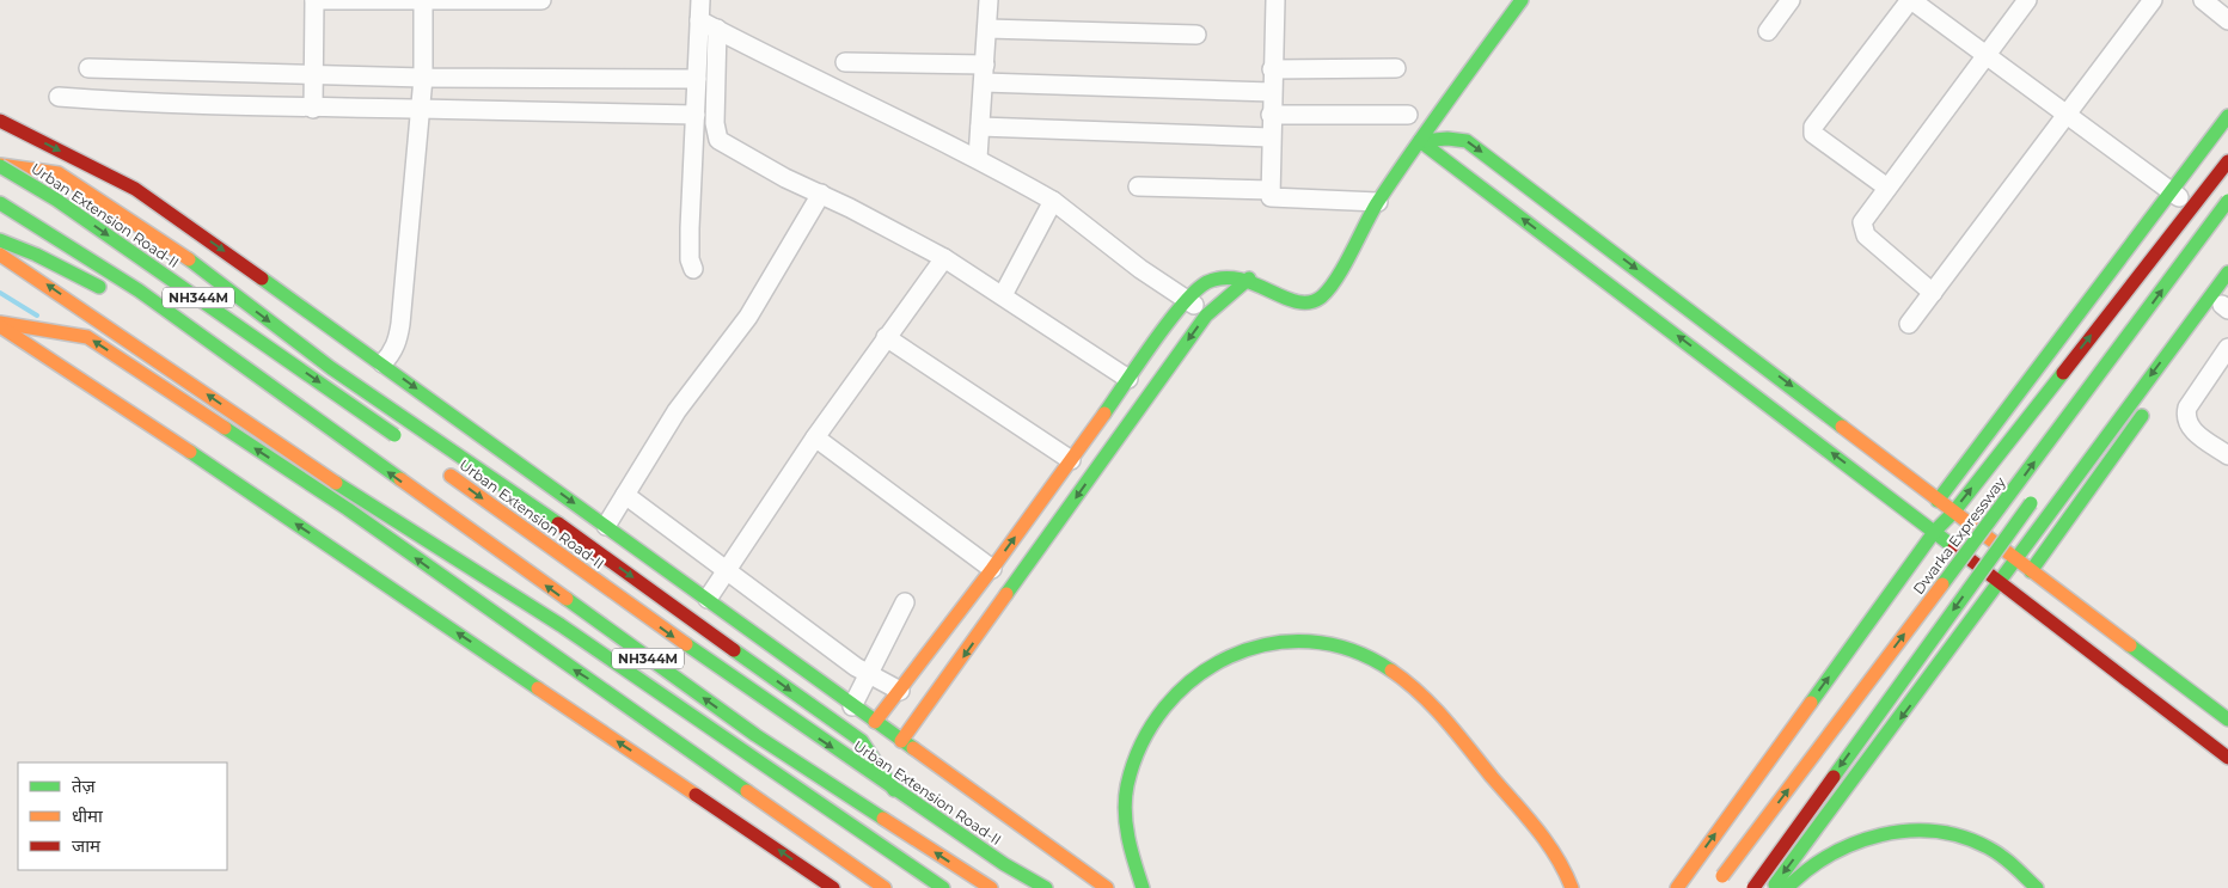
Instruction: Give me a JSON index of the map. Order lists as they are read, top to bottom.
{
  "streets": {
    "main road": ["Urban Extension Road-II", "NH344M", "Dwarka Expressway"]
  },
  "legend": ["तेज़", "धीमा", "जाम"]
}
